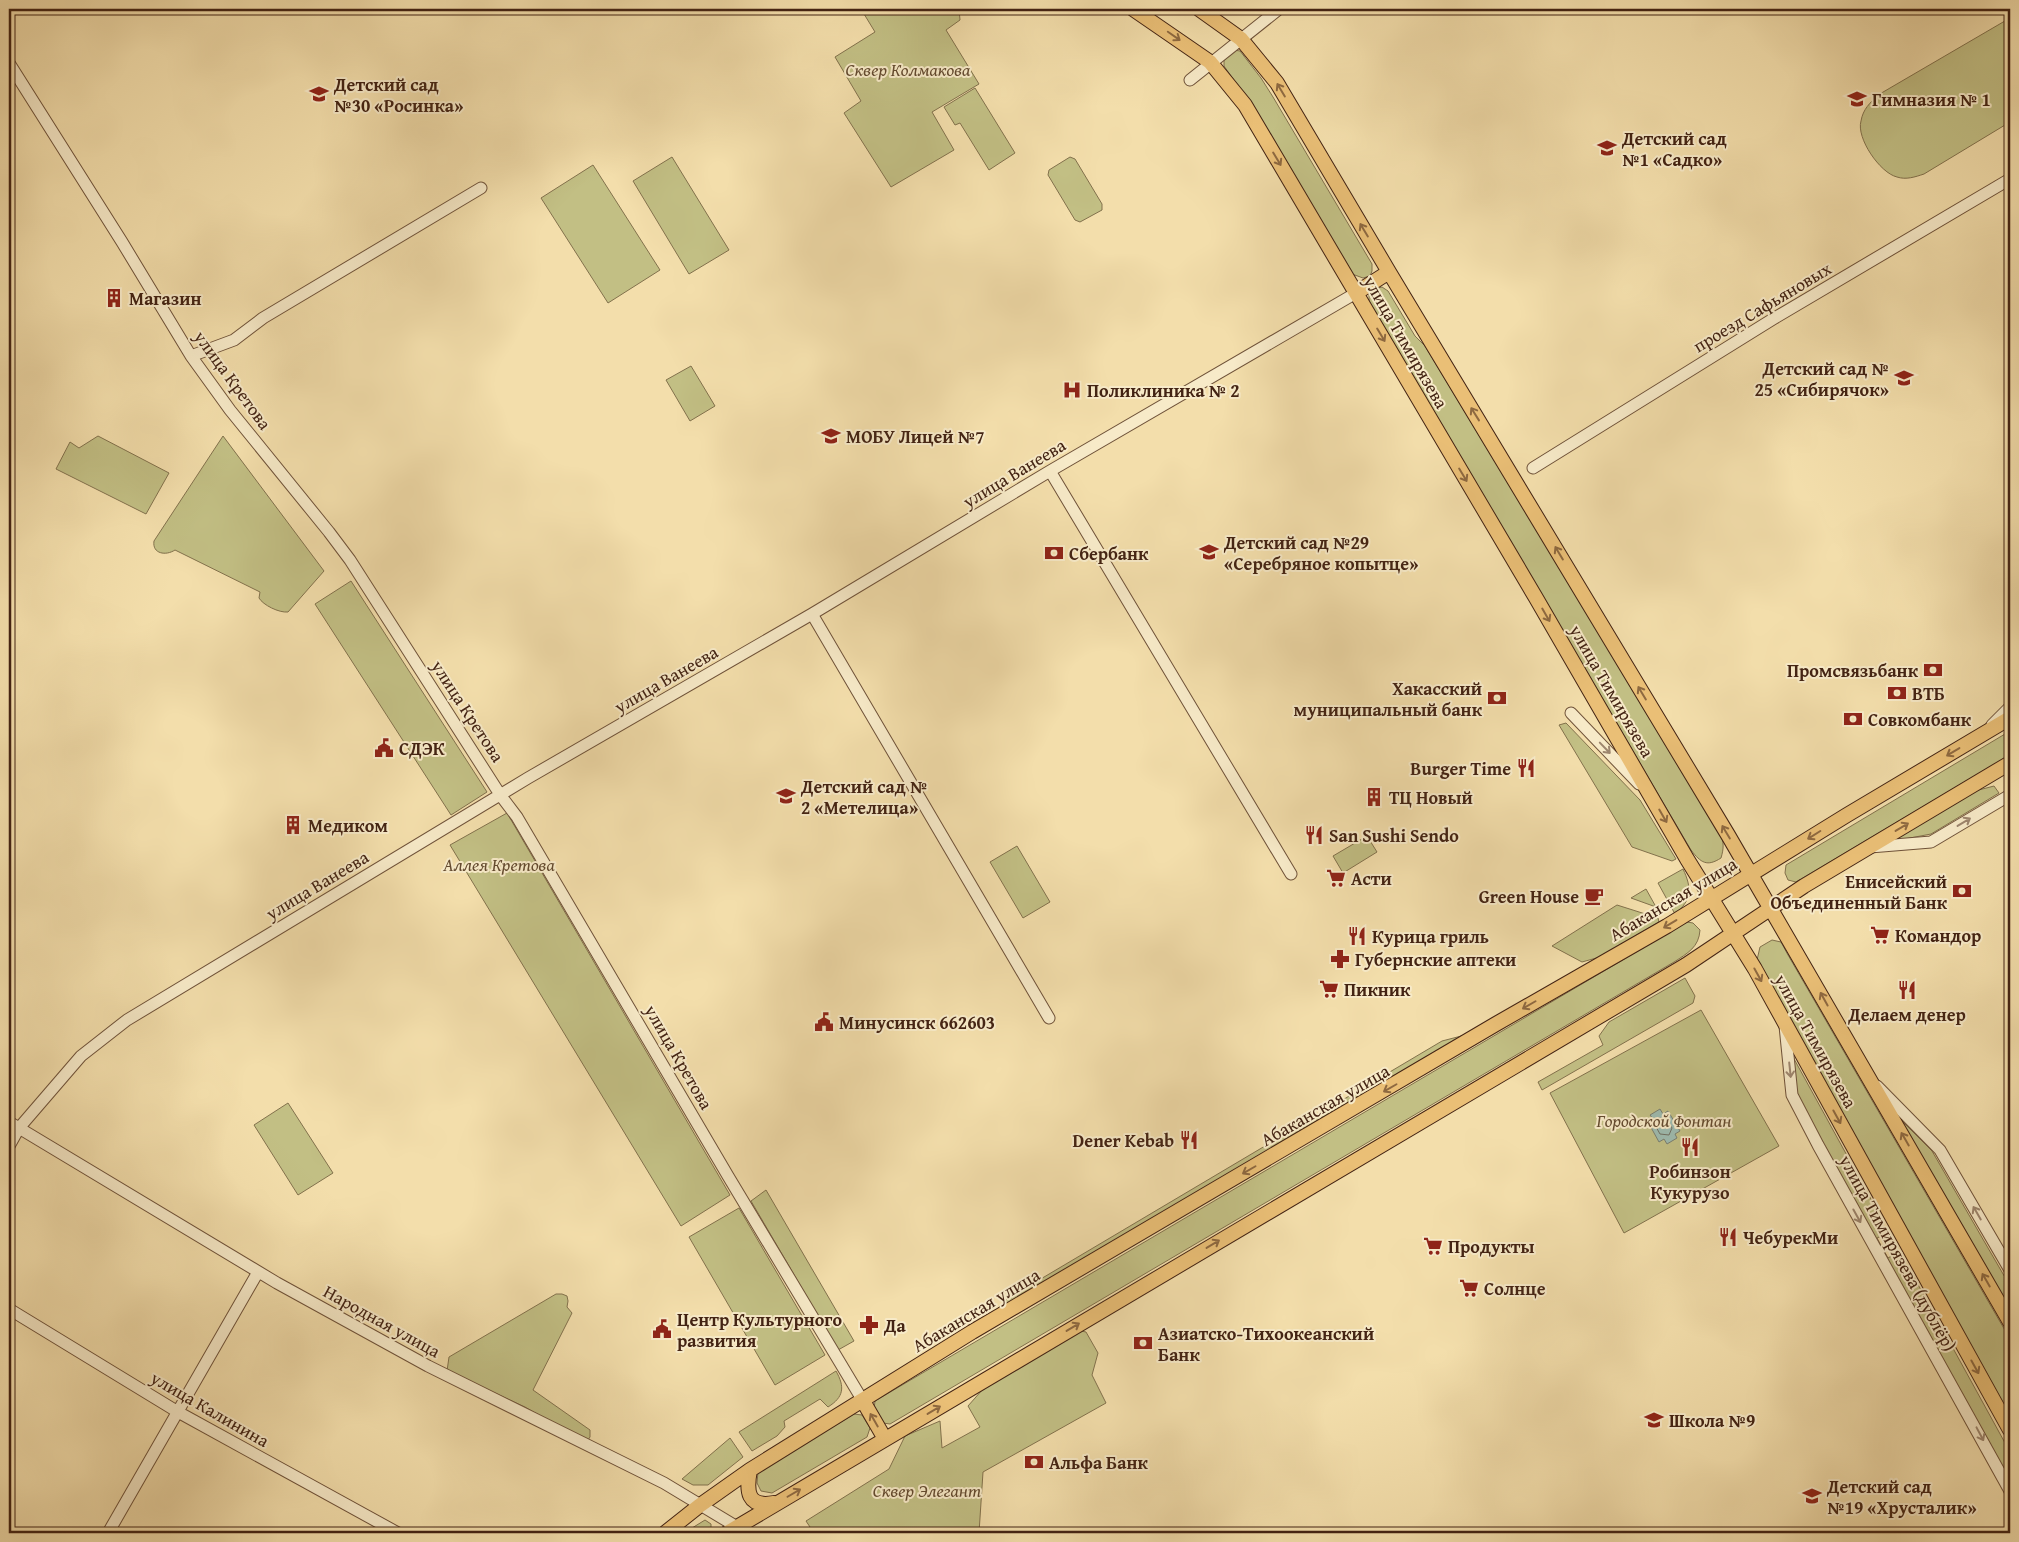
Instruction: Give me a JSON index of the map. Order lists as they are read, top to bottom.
{
  "streets": {
    "main road": ["улица Тимирязева", "Абаканская улица"],
    "street": [
      "проезд Сафьяновых",
      "улица Кретова",
      "улица Ванеева",
      "улица Тимирязева (дублёр)",
      "Народная улица",
      "улица Калинина"
    ]
  },
  "crossings": [
    ["улица Тимирязева", "улица Ванеева"],
    ["улица Тимирязева", "Абаканская улица"],
    ["улица Тимирязева", "улица Тимирязева (дублёр)"],
    ["улица Кретова", "улица Ванеева"],
    ["улица Кретова", "Абаканская улица"],
    ["улица Ванеева", "Народная улица"],
    ["Абаканская улица", "Народная улица"]
  ],
  "one_way": ["улица Тимирязева (дублёр)"],
  "parks": [
    "Сквер Колмакова",
    "Аллея Кретова",
    "Городской Фонтан",
    "Сквер Элегант"
  ],
  "places": {
    "school or university": [
      "Детский сад №30 «Росинка»",
      "Гимназия № 1",
      "Детский сад №1 «Cадко»",
      "Детский сад № 25 «Сибирячок»",
      "МОБУ Лицей №7",
      "Детский сад №29 «Серебряное копытце»",
      "Детский сад № 2 «Метелица»",
      "Школа №9",
      "Детский сад №19 «Хрусталик»"
    ],
    "building": ["Магазин", "ТЦ Новый", "Медиком"],
    "hospital": ["Поликлиника № 2"],
    "bank": [
      "Сбербанк",
      "Промсвязьбанк",
      "ВТБ",
      "Хакасский муниципальный банк",
      "Совкомбанк",
      "Енисейский Объединенный Банк",
      "Азиатско-Тихоокеанский Банк",
      "Альфа Банк"
    ],
    "public building": ["СДЭК", "Минусинск 662603", "Центр Культурного развития"],
    "restaurant": [
      "Burger Time",
      "San Sushi Sendo",
      "Курица гриль",
      "Делаем денер",
      "Dener Kebab",
      "Робинзон Кукурузо",
      "ЧебурекМи"
    ],
    "supermarket": [
      "Асти",
      "Командор",
      "Пикник",
      "Продукты",
      "Солнце"
    ],
    "cafe": ["Green House"],
    "pharmacy": ["Губернские аптеки", "Да"]
  }
}
